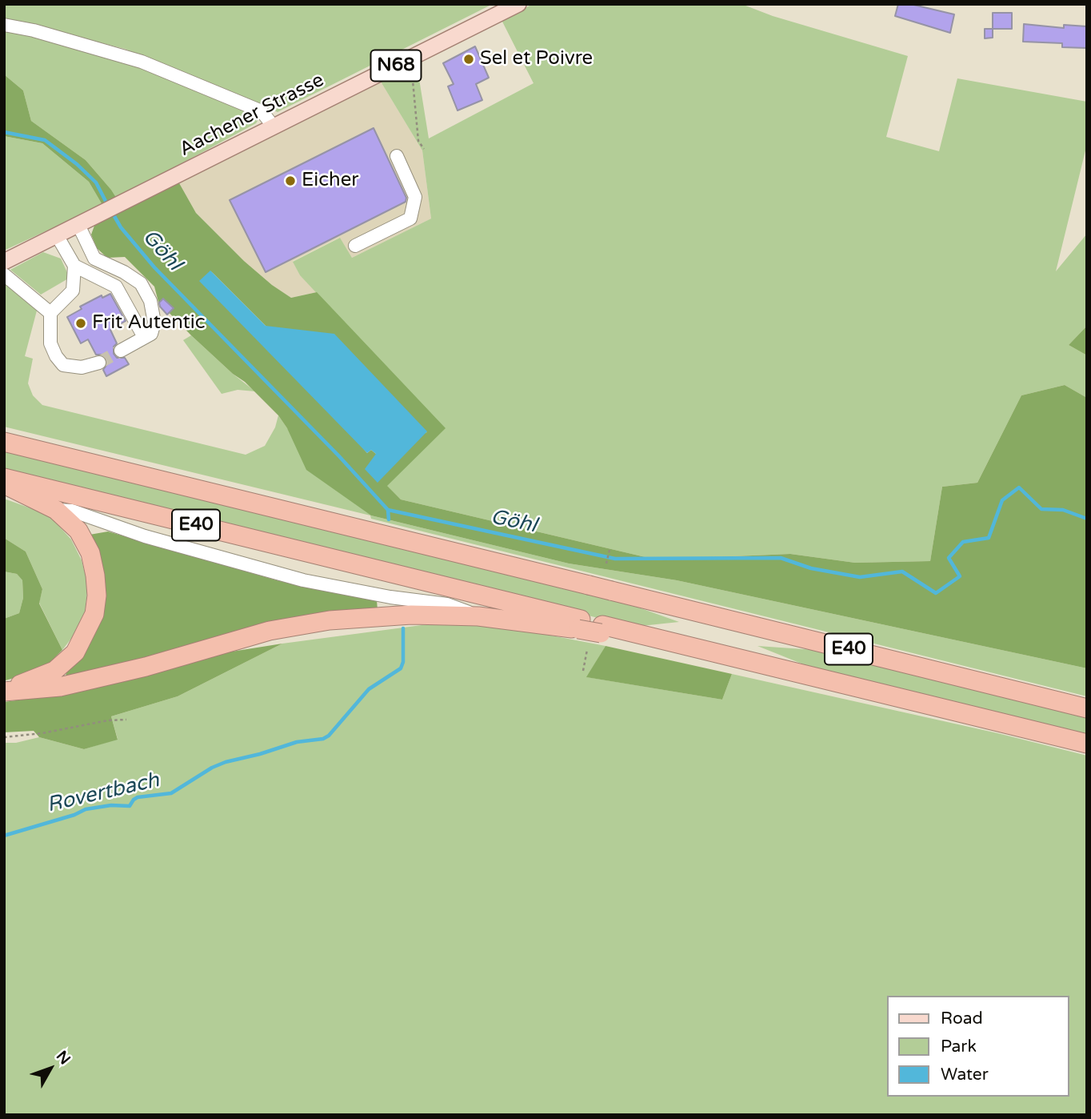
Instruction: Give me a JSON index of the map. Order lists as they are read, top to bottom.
{
  "streets": {
    "highway": ["E40"],
    "main road": ["N68", "Aachener Strasse"]
  },
  "water": ["Göhl", "Rovertbach"],
  "places": ["Sel et Poivre", "Eicher", "Frit Autentic"],
  "legend": ["Road", "Park", "Water"],
  "north": "top right"
}
